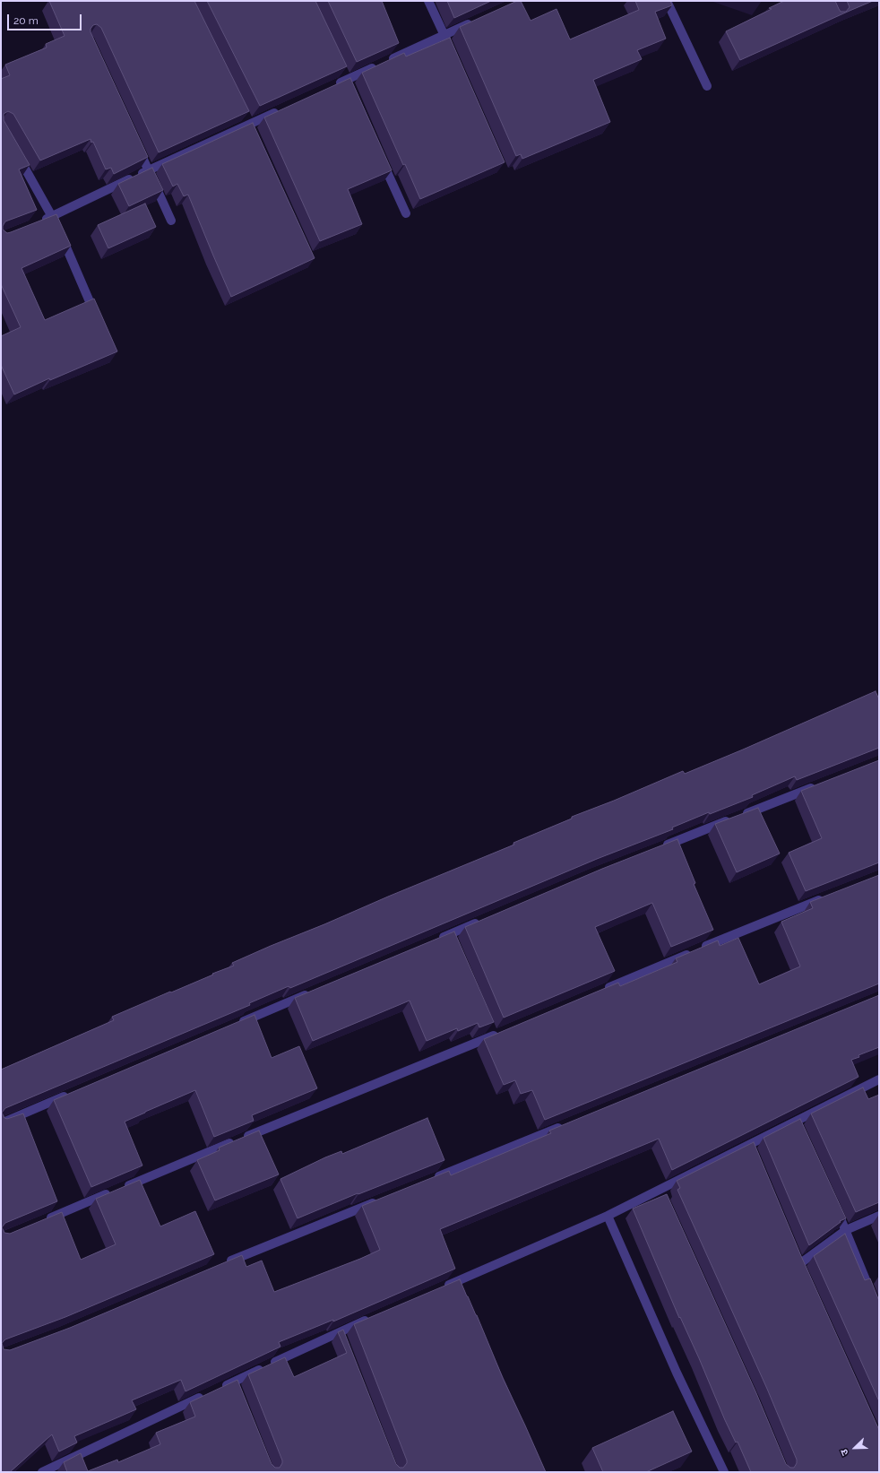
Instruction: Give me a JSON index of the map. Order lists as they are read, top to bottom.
{
  "scale_bar": "20 m",
  "north": "bottom left"
}
